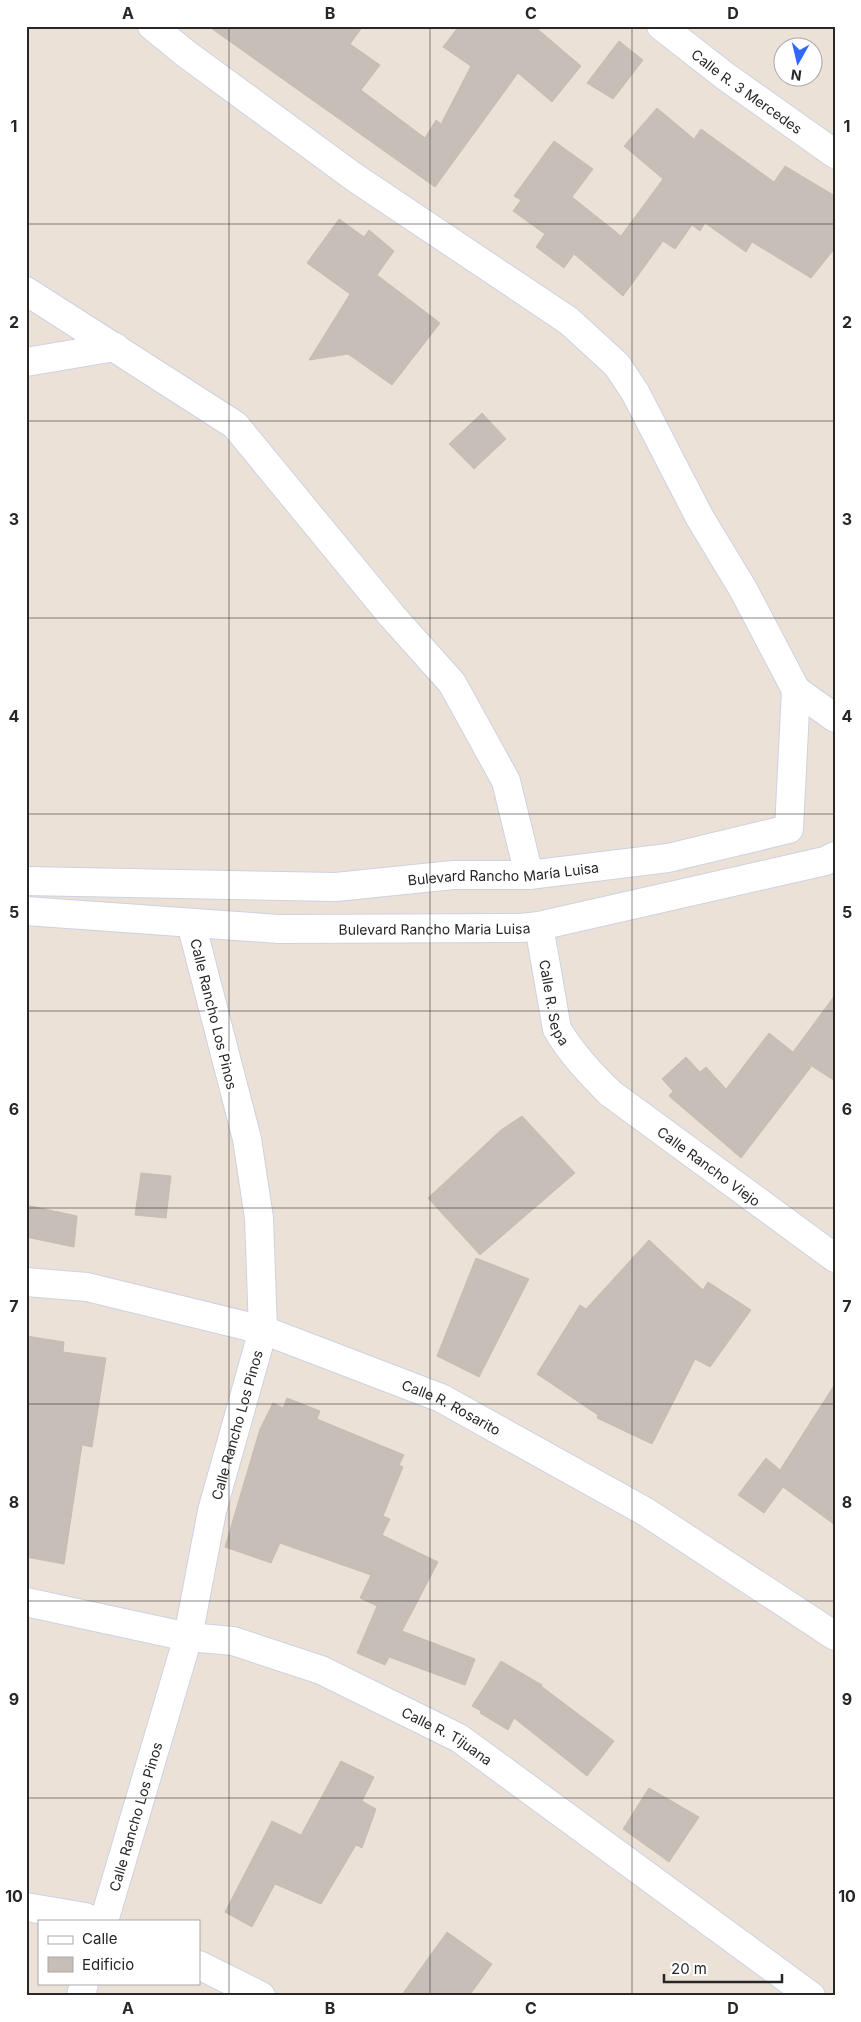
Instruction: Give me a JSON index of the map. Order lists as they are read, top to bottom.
{
  "streets": {
    "street": [
      "Calle R. 3 Mercedes",
      "Bulevard Rancho María Luisa",
      "Bulevard Rancho Maria Luisa",
      "Calle R. Sepa",
      "Calle Rancho Los Pinos",
      "Calle Rancho Viejo",
      "Calle R. Rosarito",
      "Calle R. Tijuana"
    ]
  },
  "crossings": [
    ["Bulevard Rancho Maria Luisa", "Calle R. Sepa"],
    ["Bulevard Rancho Maria Luisa", "Calle Rancho Los Pinos"],
    ["Calle R. Sepa", "Calle Rancho Viejo"],
    ["Calle Rancho Los Pinos", "Calle R. Rosarito"],
    ["Calle Rancho Los Pinos", "Calle R. Tijuana"]
  ],
  "legend": ["Calle", "Edificio"],
  "scale_bar": "20 m",
  "north": "bottom",
  "grid": {
    "columns": [
      "A",
      "B",
      "C",
      "D"
    ],
    "rows": [
      "1",
      "2",
      "3",
      "4",
      "5",
      "6",
      "7",
      "8",
      "9",
      "10"
    ]
  }
}
